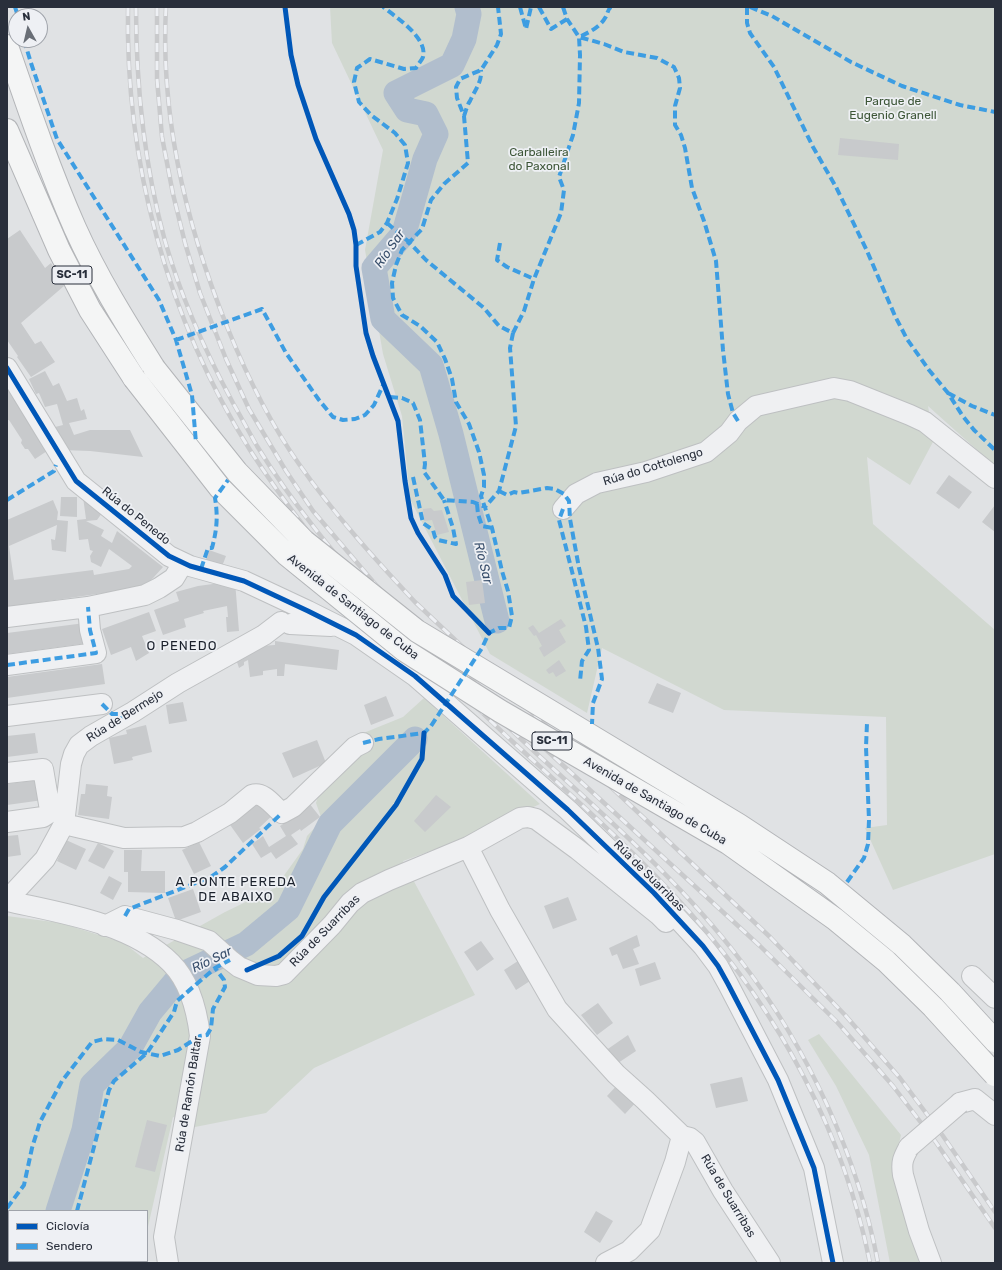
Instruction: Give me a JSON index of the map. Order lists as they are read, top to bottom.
{
  "streets": {
    "highway": ["SC-11", "Avenida de Santiago de Cuba"],
    "street": [
      "Rúa do Cottolengo",
      "Rúa do Penedo",
      "Rúa de Bermejo",
      "Rúa de Suarribas",
      "Rúa de Ramón Baltar"
    ]
  },
  "crossings": [
    ["SC-11", "Avenida de Santiago de Cuba"],
    ["Rúa do Penedo", "Rúa de Bermejo"],
    ["Rúa do Penedo", "Rúa de Suarribas"],
    ["Rúa de Bermejo", "Rúa de Suarribas"],
    ["Rúa de Bermejo", "Rúa de Ramón Baltar"],
    ["Rúa de Suarribas", "Rúa de Ramón Baltar"]
  ],
  "districts": ["O PENEDO", "A PONTE PEREDA DE ABAIXO"],
  "water": ["Río Sar"],
  "parks": ["Parque de Eugenio Granell", "Carballeira do Paxonal"],
  "legend": ["Ciclovía", "Sendero"],
  "north": "top"
}
